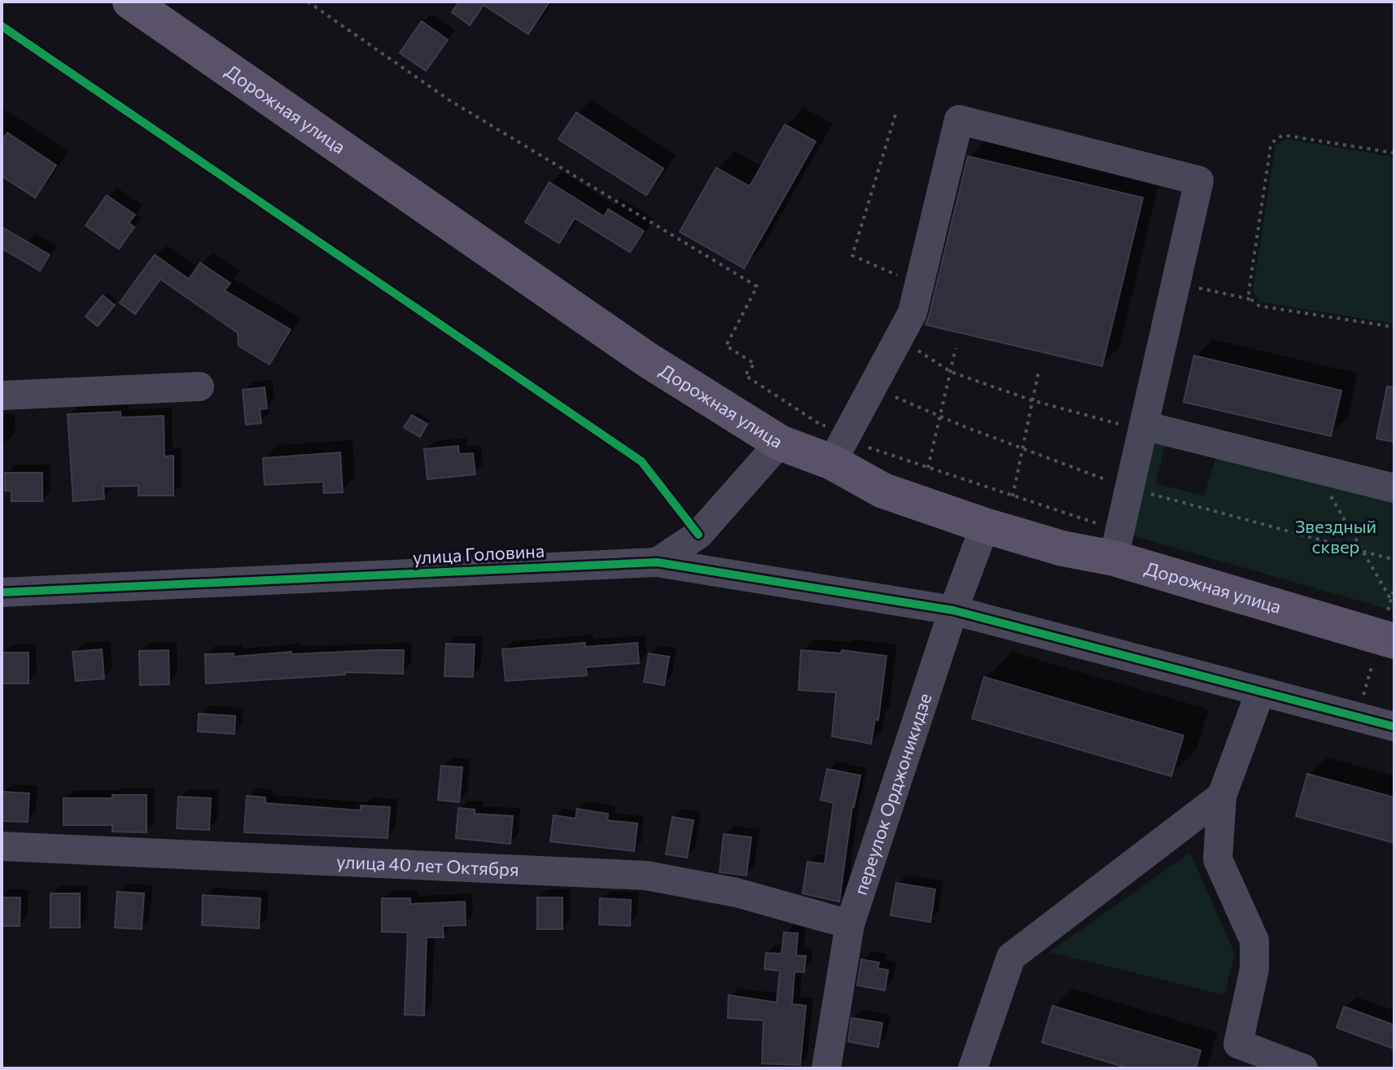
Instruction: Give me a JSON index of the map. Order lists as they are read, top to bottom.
{
  "streets": {
    "main road": ["Дорожная улица"],
    "street": ["улица Головина", "переулок Орджоникидзе", "улица 40 лет Октября"]
  },
  "crossings": [
    ["Дорожная улица", "переулок Орджоникидзе"],
    ["улица Головина", "переулок Орджоникидзе"],
    ["переулок Орджоникидзе", "улица 40 лет Октября"]
  ],
  "parks": ["Звездный сквер"]
}
